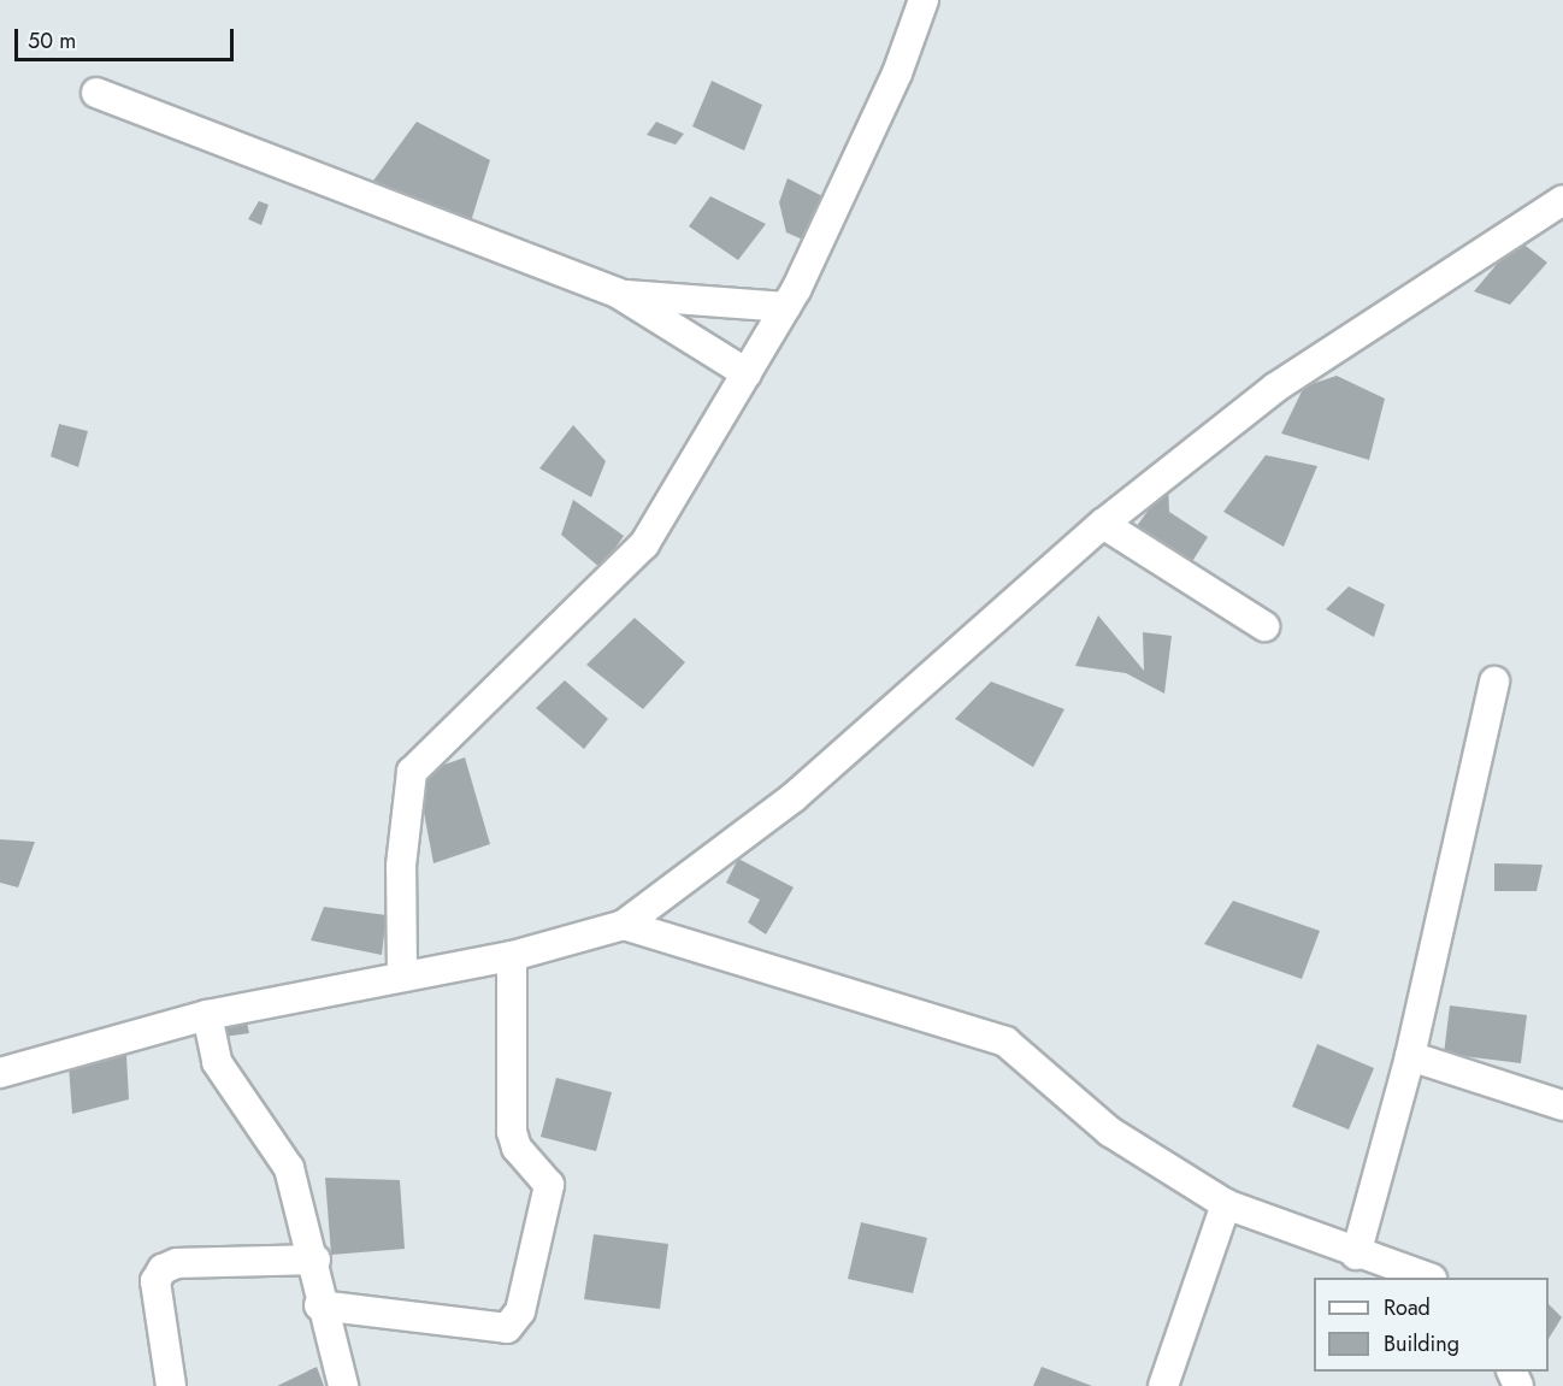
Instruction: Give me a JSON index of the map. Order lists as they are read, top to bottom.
{
  "legend": ["Road", "Building"],
  "scale_bar": "50 m"
}
